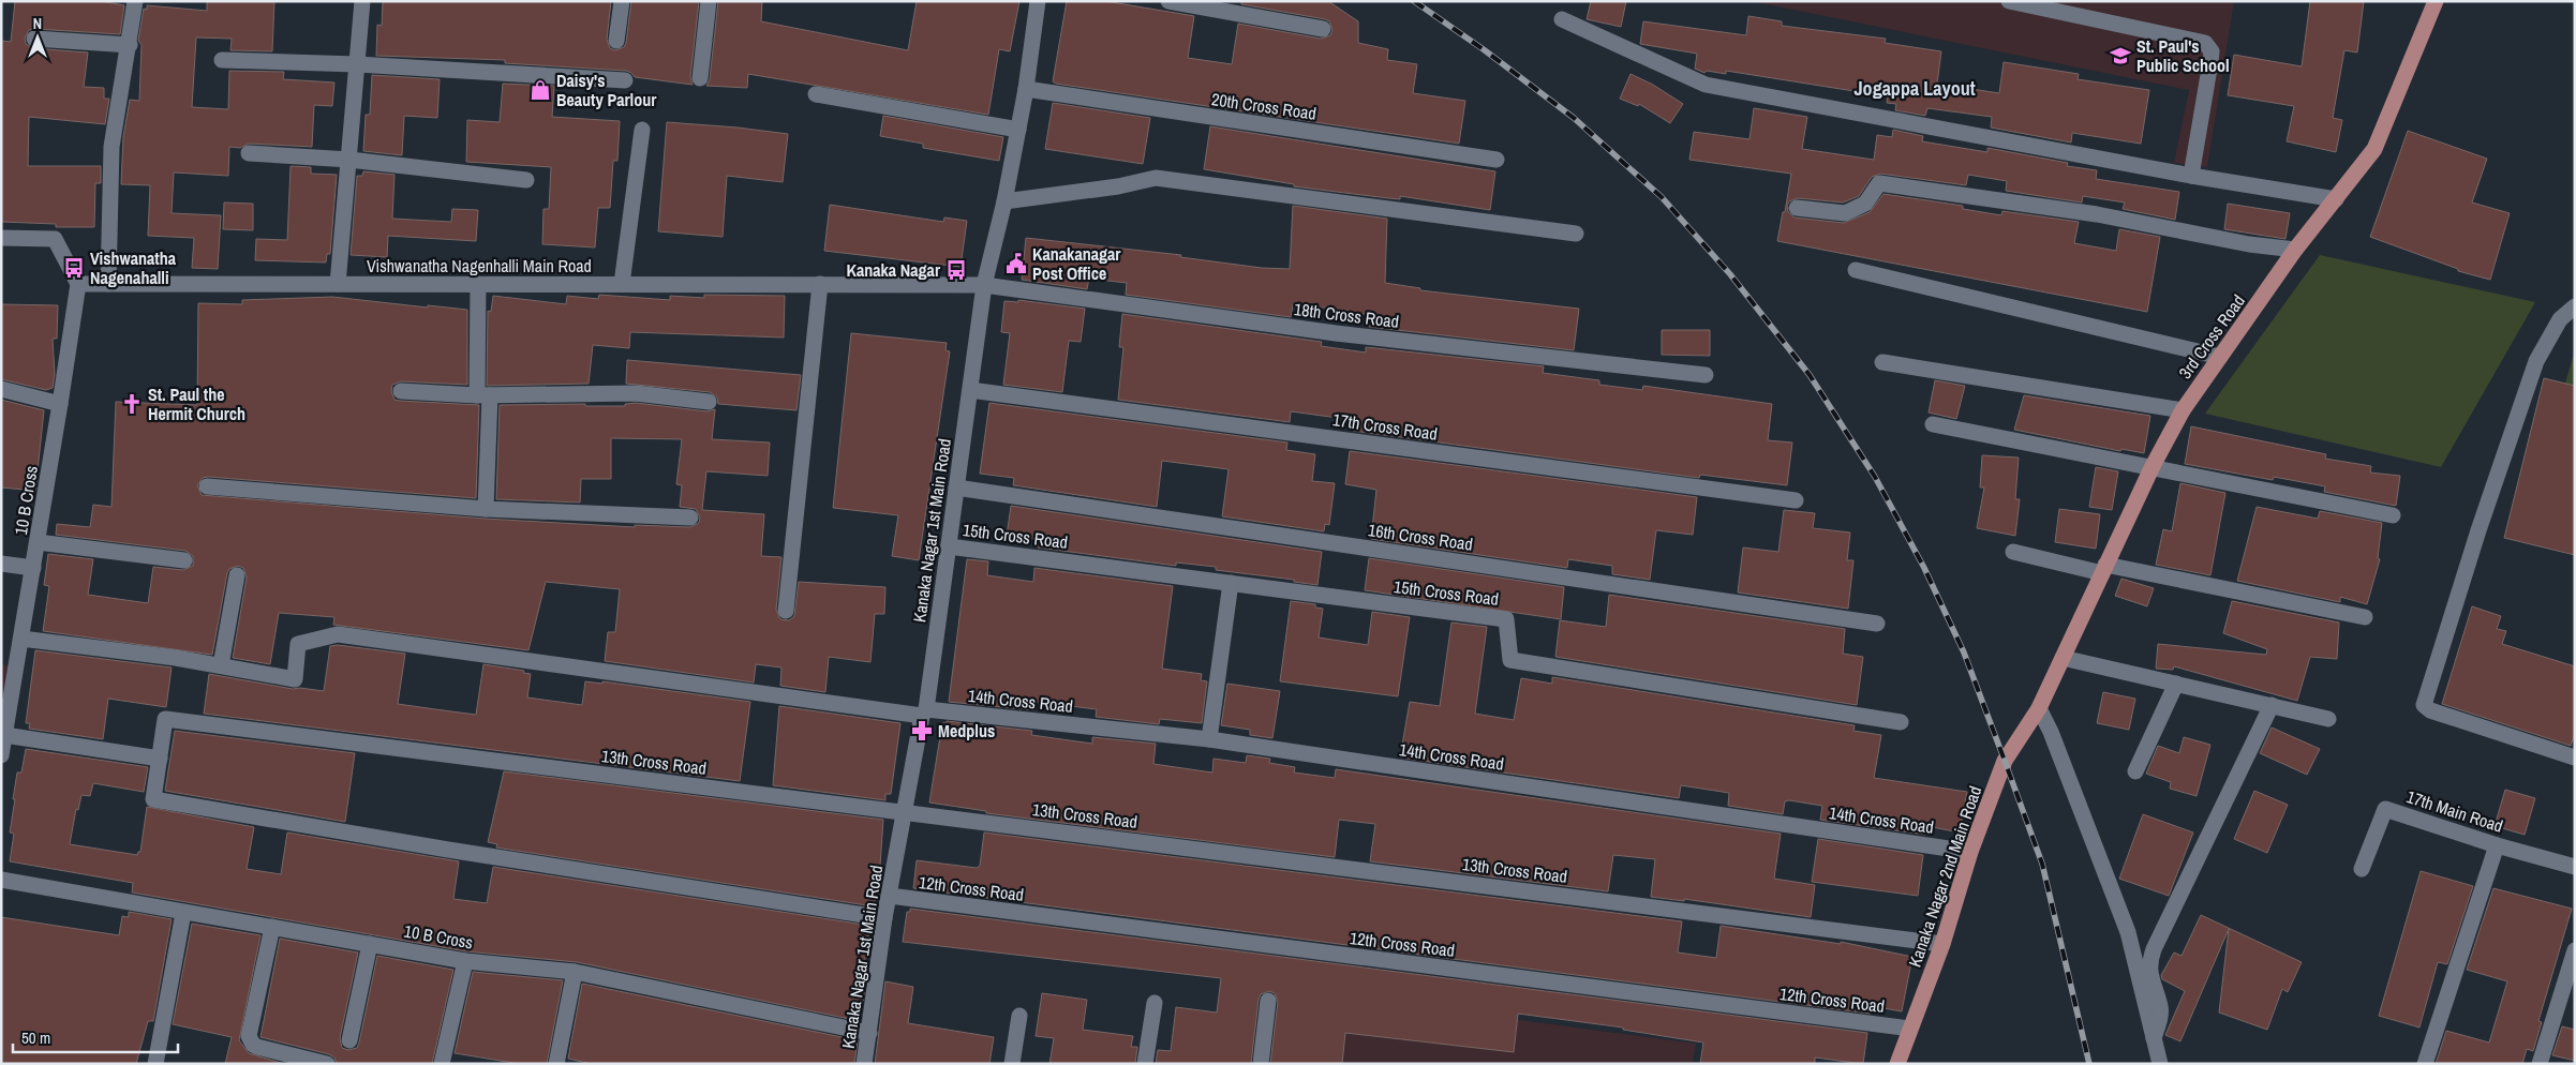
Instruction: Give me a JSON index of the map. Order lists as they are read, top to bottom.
{
  "streets": {
    "main road": ["3rd Cross Road", "Kanaka Nagar 2nd Main Road"],
    "street": [
      "20th Cross Road",
      "Vishwanatha Nagenhalli Main Road",
      "18th Cross Road",
      "17th Cross Road",
      "10 B Cross",
      "Kanaka Nagar 1st Main Road",
      "15th Cross Road",
      "16th Cross Road",
      "14th Cross Road",
      "13th Cross Road",
      "17th Main Road",
      "12th Cross Road"
    ]
  },
  "crossings": [
    ["20th Cross Road", "Kanaka Nagar 1st Main Road"],
    ["Vishwanatha Nagenhalli Main Road", "18th Cross Road"],
    ["Vishwanatha Nagenhalli Main Road", "10 B Cross"],
    ["Vishwanatha Nagenhalli Main Road", "Kanaka Nagar 1st Main Road"],
    ["18th Cross Road", "Kanaka Nagar 1st Main Road"],
    ["3rd Cross Road", "Kanaka Nagar 2nd Main Road"],
    ["17th Cross Road", "Kanaka Nagar 1st Main Road"],
    ["10 B Cross", "Kanaka Nagar 1st Main Road"],
    ["Kanaka Nagar 1st Main Road", "15th Cross Road"],
    ["Kanaka Nagar 1st Main Road", "16th Cross Road"],
    ["Kanaka Nagar 1st Main Road", "14th Cross Road"],
    ["Kanaka Nagar 1st Main Road", "13th Cross Road"],
    ["Kanaka Nagar 1st Main Road", "12th Cross Road"],
    ["14th Cross Road", "Kanaka Nagar 2nd Main Road"],
    ["13th Cross Road", "Kanaka Nagar 2nd Main Road"],
    ["Kanaka Nagar 2nd Main Road", "12th Cross Road"]
  ],
  "districts": ["Jogappa Layout"],
  "places": {
    "school or university": ["St. Paul's Public School"],
    "shop": ["Daisy's Beauty Parlour"],
    "public building": ["Kanakanagar Post Office"],
    "bus stop": ["Vishwanatha Nagenahalli", "Kanaka Nagar"],
    "church": ["St. Paul the Hermit Church"],
    "pharmacy": ["Medplus"]
  },
  "scale_bar": "50 m",
  "north": "top"
}
